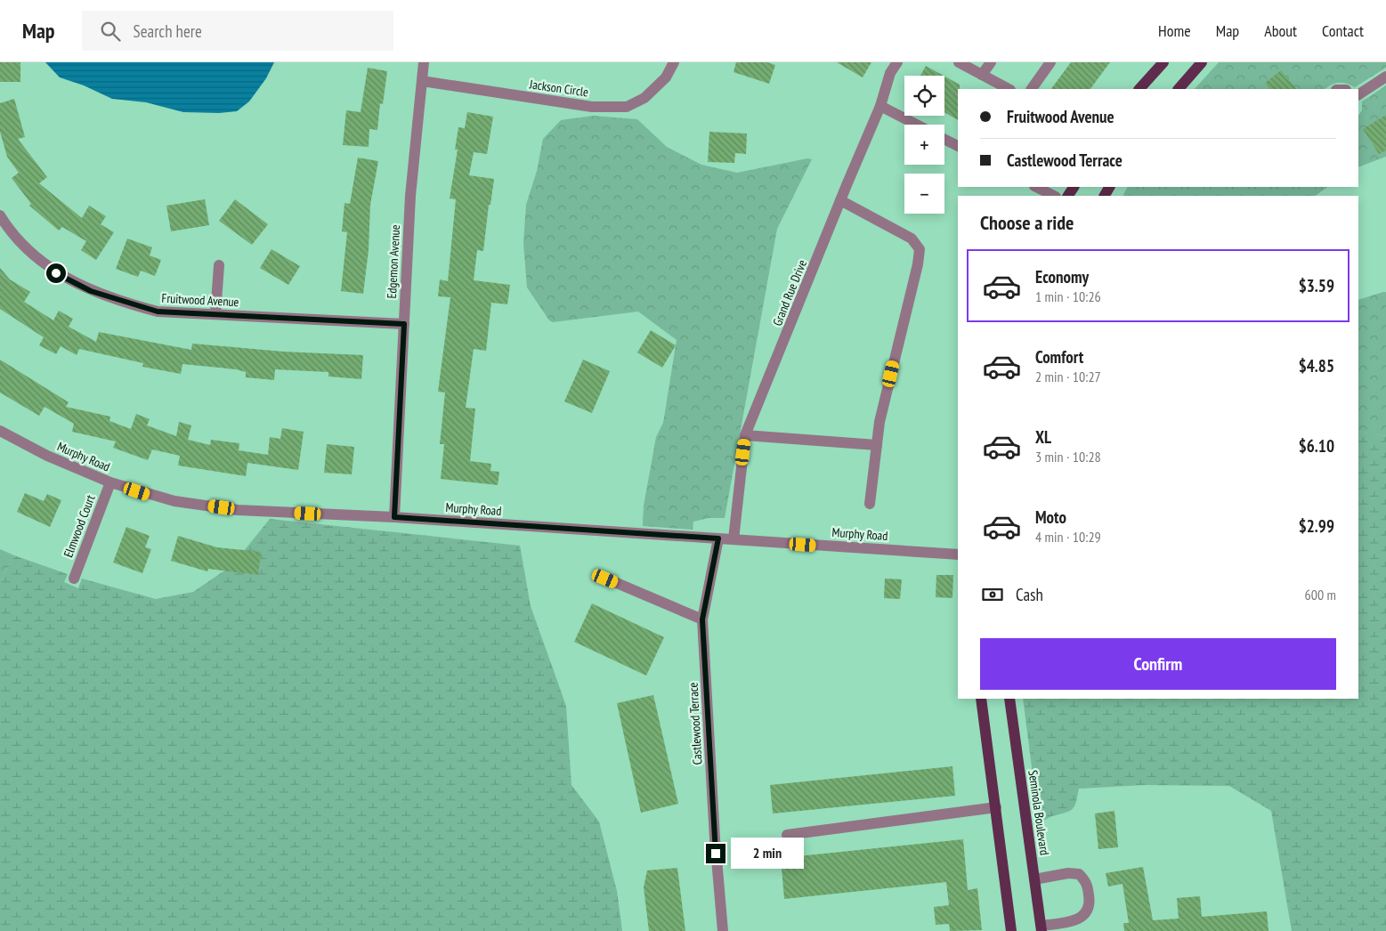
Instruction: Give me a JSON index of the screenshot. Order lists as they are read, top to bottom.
{
  "streets": {
    "main road": ["Seminola Boulevard"],
    "street": [
      "Jackson Circle",
      "Edgemon Avenue",
      "Grand Rue Drive",
      "Fruitwood Avenue",
      "Murphy Road",
      "Elmwood Court",
      "Castlewood Terrace"
    ]
  },
  "crossings": [
    ["Jackson Circle", "Edgemon Avenue"],
    ["Edgemon Avenue", "Fruitwood Avenue"],
    ["Edgemon Avenue", "Murphy Road"],
    ["Grand Rue Drive", "Murphy Road"],
    ["Murphy Road", "Elmwood Court"],
    ["Murphy Road", "Castlewood Terrace"]
  ],
  "page": {
    "header": "Map",
    "search": "Search here",
    "nav": [
      "Home",
      "Map",
      "About",
      "Contact"
    ],
    "map_buttons": ["+", "−"],
    "banner": ["Fruitwood Avenue", "Castlewood Terrace"],
    "heading": "Choose a ride",
    "list": [
      {
        "name": "Economy",
        "note": "1 min · 10:26",
        "value": "$3.59"
      },
      {
        "name": "Comfort",
        "note": "2 min · 10:27",
        "value": "$4.85"
      },
      {
        "name": "XL",
        "note": "3 min · 10:28",
        "value": "$6.10"
      },
      {
        "name": "Moto",
        "note": "4 min · 10:29",
        "value": "$2.99"
      }
    ],
    "pay": ["Cash", "600 m"],
    "buttons": "Confirm",
    "bubble": "2 min"
  }
}
